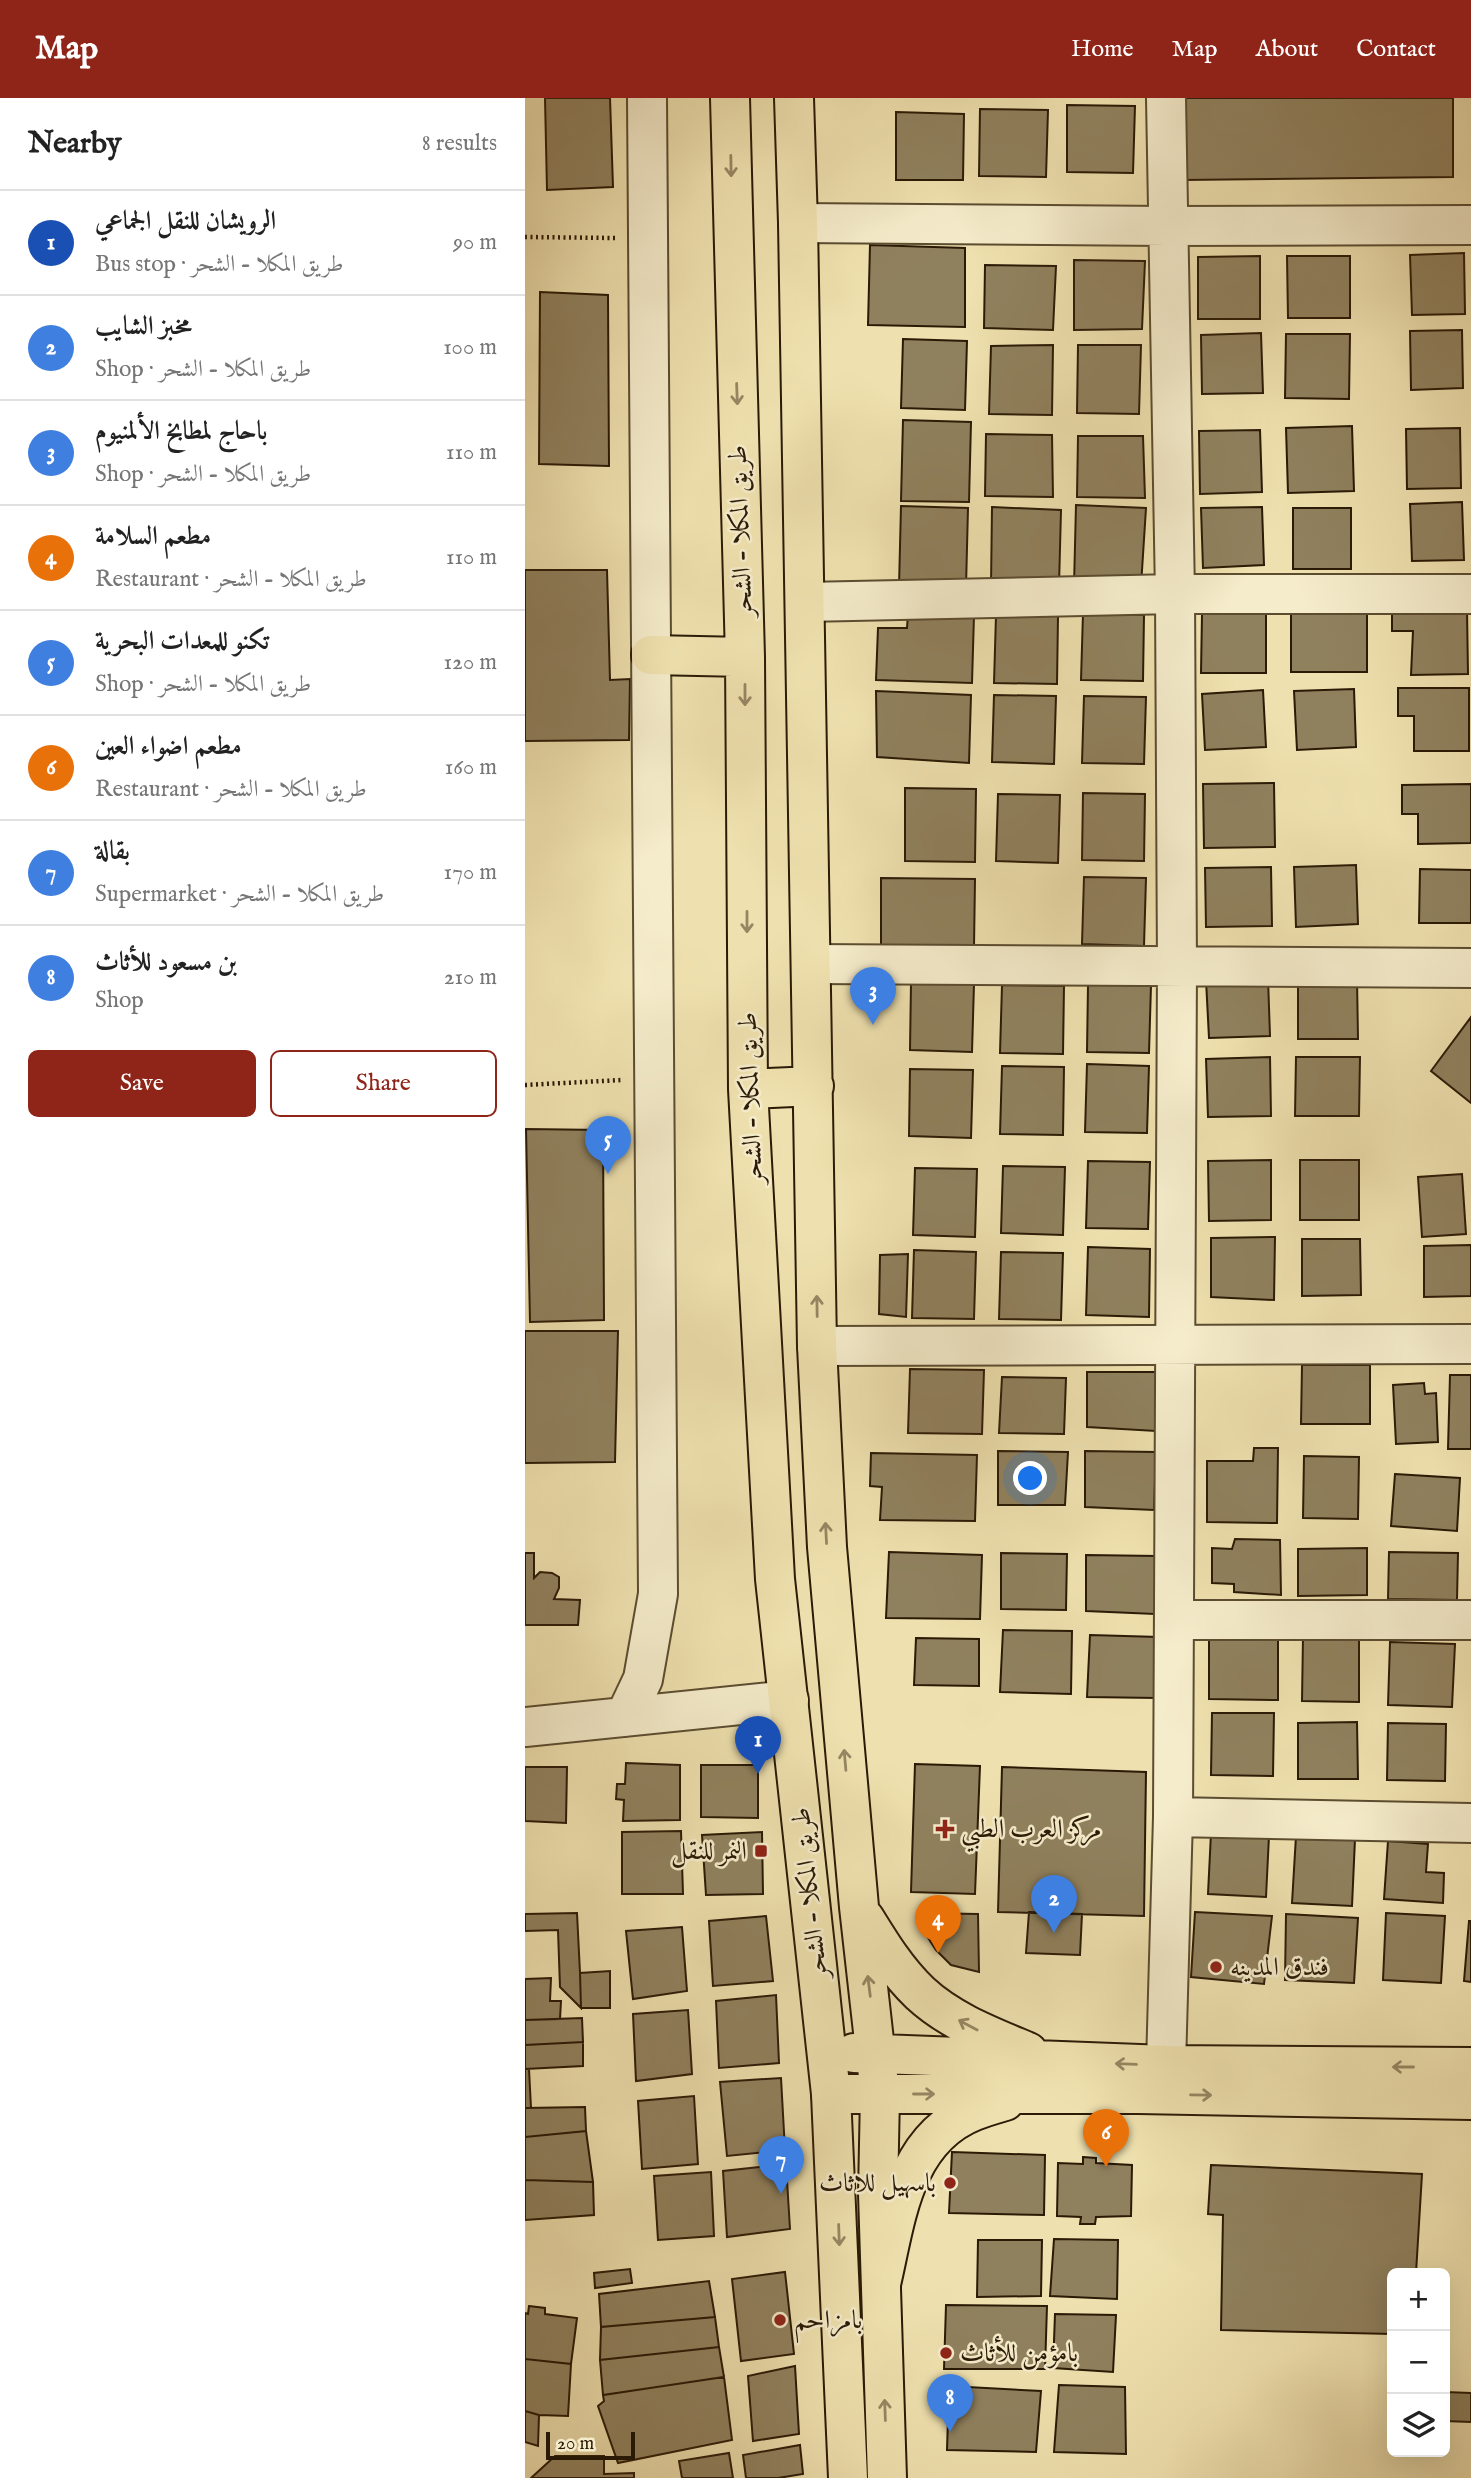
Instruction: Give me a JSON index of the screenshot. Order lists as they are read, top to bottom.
{
  "streets": {
    "main road": ["طريق المكلا - الشحر"]
  },
  "places": {
    "health": ["مركز العرب الطبي"],
    "transit": ["النمر للنقل"],
    "other": [
      "فندق المدينه",
      "باسهيل للاثاث",
      "بامزاحم",
      "بامؤمن للأثاث"
    ]
  },
  "scale_bar": "20 m",
  "page": {
    "header": "Map",
    "nav": [
      "Home",
      "Map",
      "About",
      "Contact"
    ],
    "heading": ["Nearby", "8 results"],
    "list": [
      {
        "mark": "1",
        "name": "الرويشان للنقل الجماعي",
        "note": "Bus stop · طريق المكلا - الشحر",
        "value": "90 m"
      },
      {
        "mark": "2",
        "name": "مخبز الشايب",
        "note": "Shop · طريق المكلا - الشحر",
        "value": "100 m"
      },
      {
        "mark": "3",
        "name": "باحاج لمطابخ الألمنيوم",
        "note": "Shop · طريق المكلا - الشحر",
        "value": "110 m"
      },
      {
        "mark": "4",
        "name": "مطعم السلامة",
        "note": "Restaurant · طريق المكلا - الشحر",
        "value": "110 m"
      },
      {
        "mark": "5",
        "name": "تكنو للمعدات البحرية",
        "note": "Shop · طريق المكلا - الشحر",
        "value": "120 m"
      },
      {
        "mark": "6",
        "name": "مطعم اضواء العين",
        "note": "Restaurant · طريق المكلا - الشحر",
        "value": "160 m"
      },
      {
        "mark": "7",
        "name": "بقالة",
        "note": "Supermarket · طريق المكلا - الشحر",
        "value": "170 m"
      },
      {
        "mark": "8",
        "name": "بن مسعود للأثاث",
        "note": "Shop",
        "value": "210 m"
      }
    ],
    "pins": [
      "3",
      "5",
      "1",
      "2",
      "4",
      "6",
      "7",
      "8"
    ],
    "buttons": ["Save", "Share"],
    "map_buttons": ["+", "−"],
    "scale": "20 m"
  }
}
